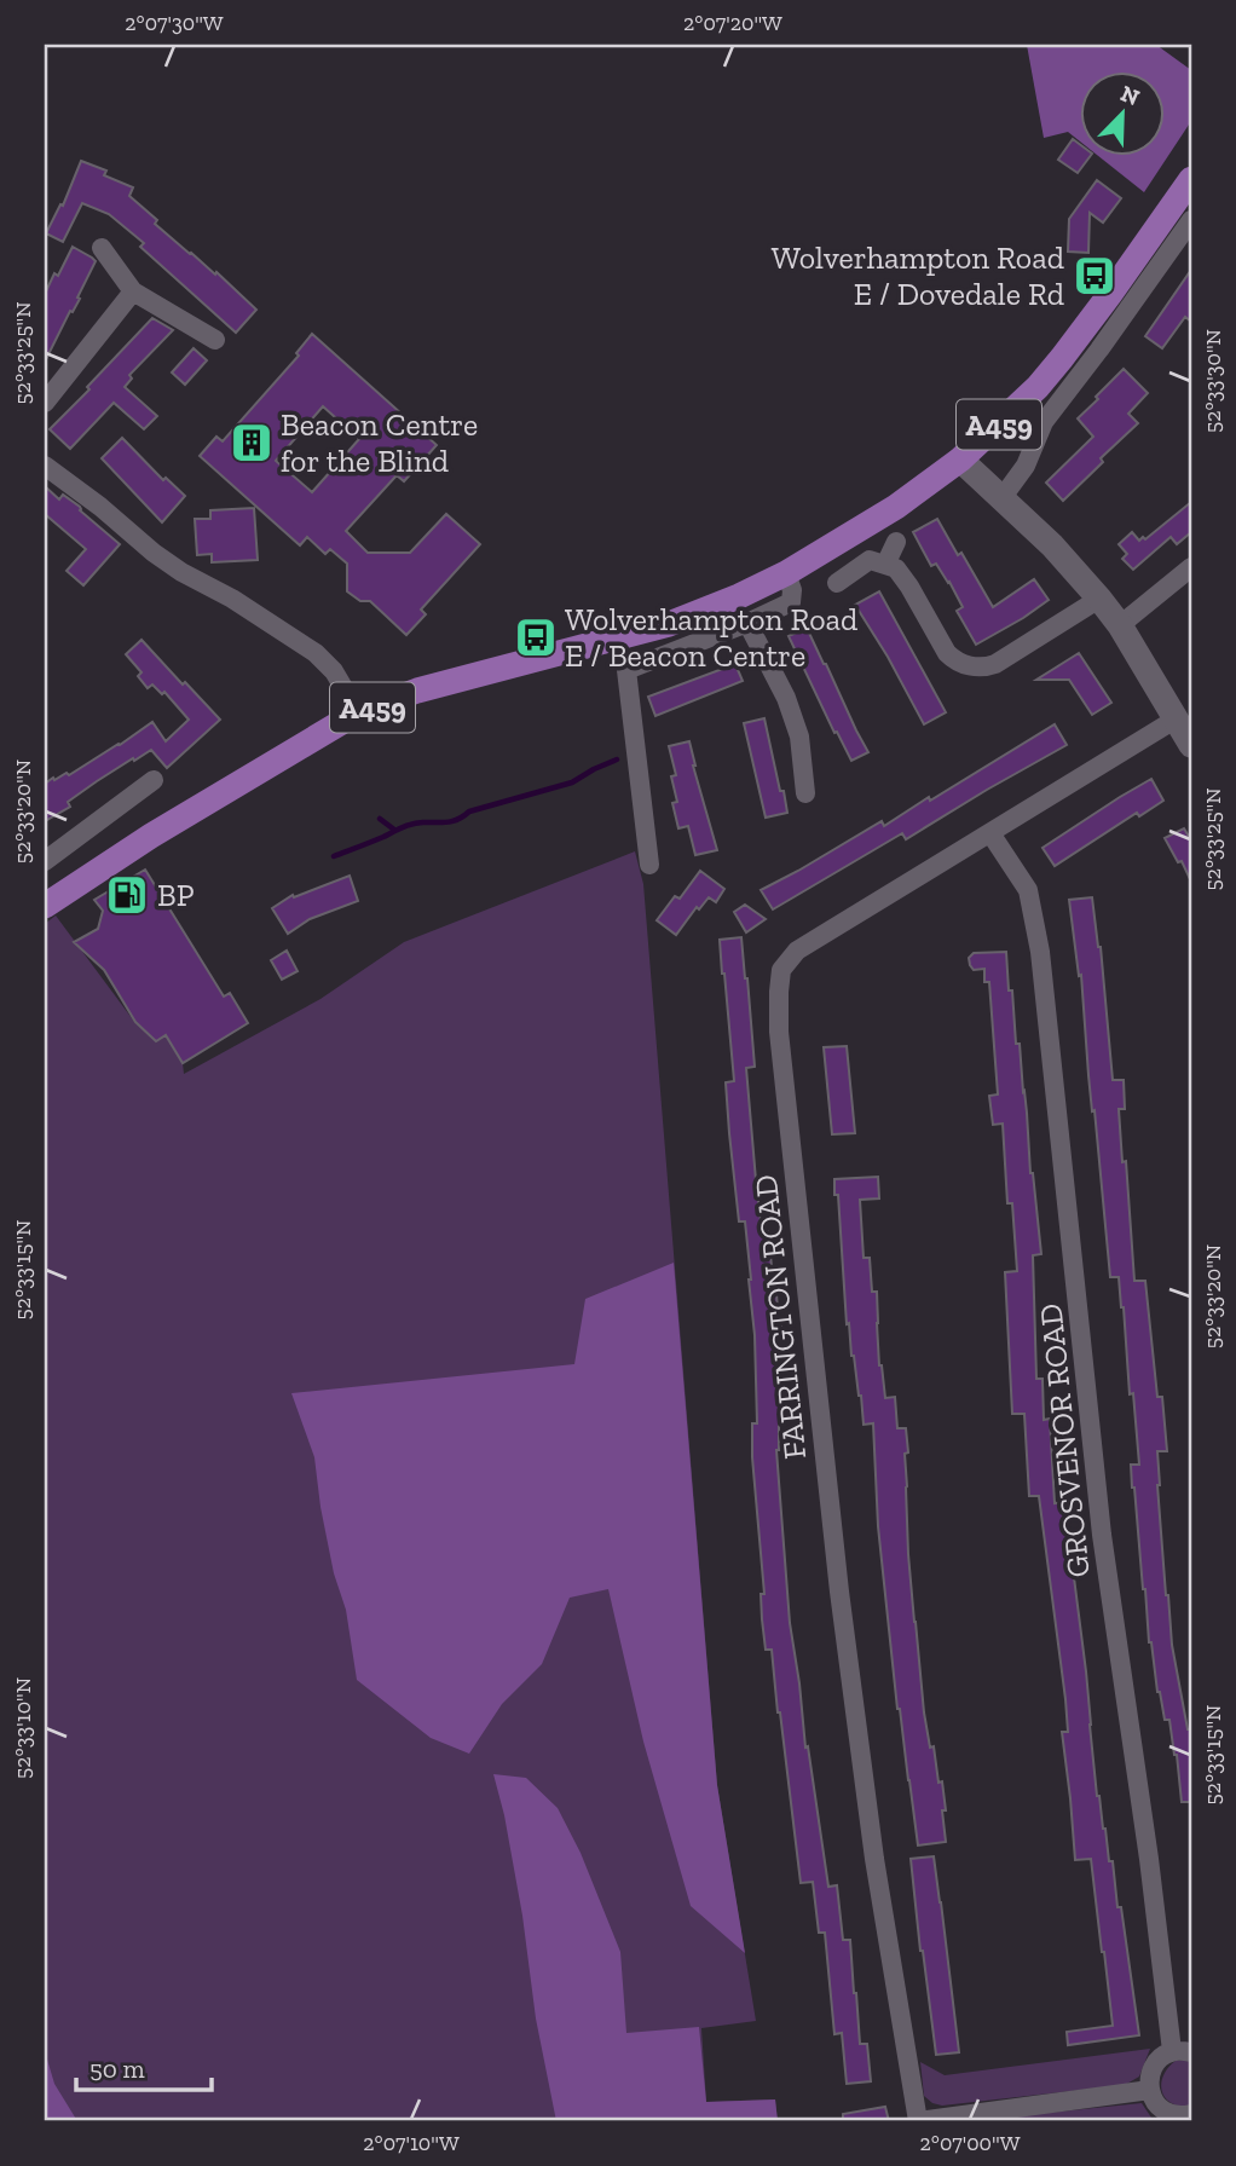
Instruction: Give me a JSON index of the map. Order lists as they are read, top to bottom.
{
  "streets": {
    "main road": ["A459"],
    "street": ["FARRINGTON ROAD", "GROSVENOR ROAD"]
  },
  "crossings": [
    ["FARRINGTON ROAD", "GROSVENOR ROAD"]
  ],
  "places": {
    "bus stop": ["Wolverhampton Road E / Dovedale Rd", "Wolverhampton Road E / Beacon Centre"],
    "building": ["Beacon Centre for the Blind"],
    "fuel station": ["BP"]
  },
  "scale_bar": "50 m",
  "north": "top right",
  "coordinates": [
    "2°07'30\"W",
    "2°07'20\"W",
    "52°33'25\"N",
    "52°33'30\"N",
    "52°33'20\"N",
    "52°33'15\"N",
    "52°33'10\"N",
    "2°07'10\"W",
    "2°07'00\"W"
  ]
}
